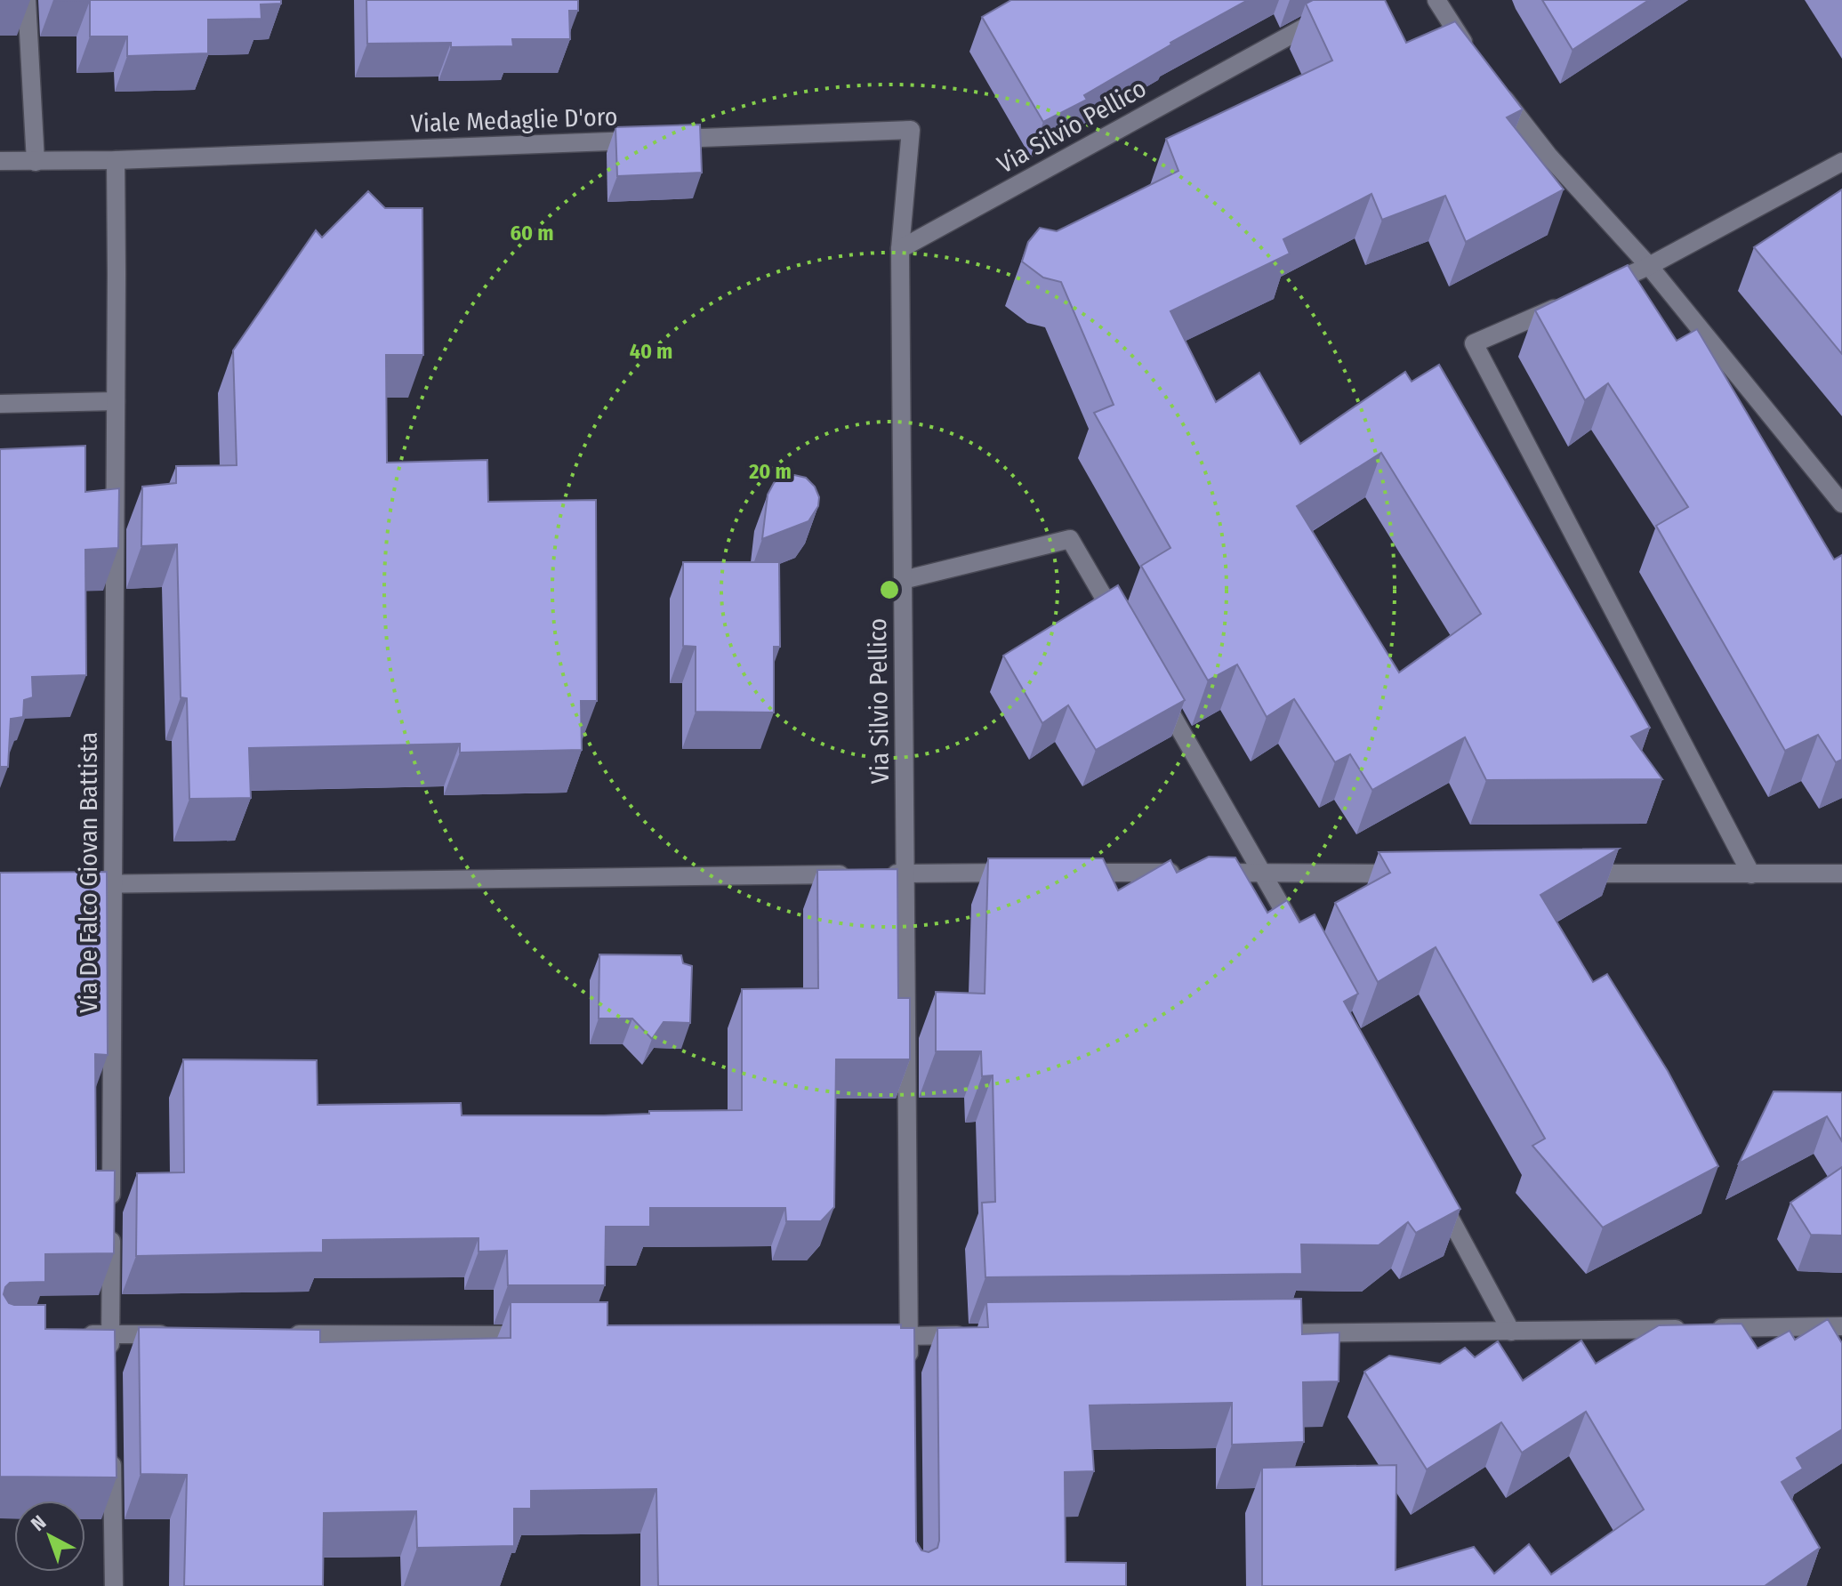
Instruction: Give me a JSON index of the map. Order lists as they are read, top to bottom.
{
  "streets": {
    "street": ["Viale Medaglie D'oro", "Via Silvio Pellico", "Via De Falco Giovan Battista"]
  },
  "crossings": [
    ["Viale Medaglie D'oro", "Via Silvio Pellico"],
    ["Viale Medaglie D'oro", "Via De Falco Giovan Battista"]
  ],
  "north": "top left",
  "rings": ["60 m", "40 m", "20 m"]
}
